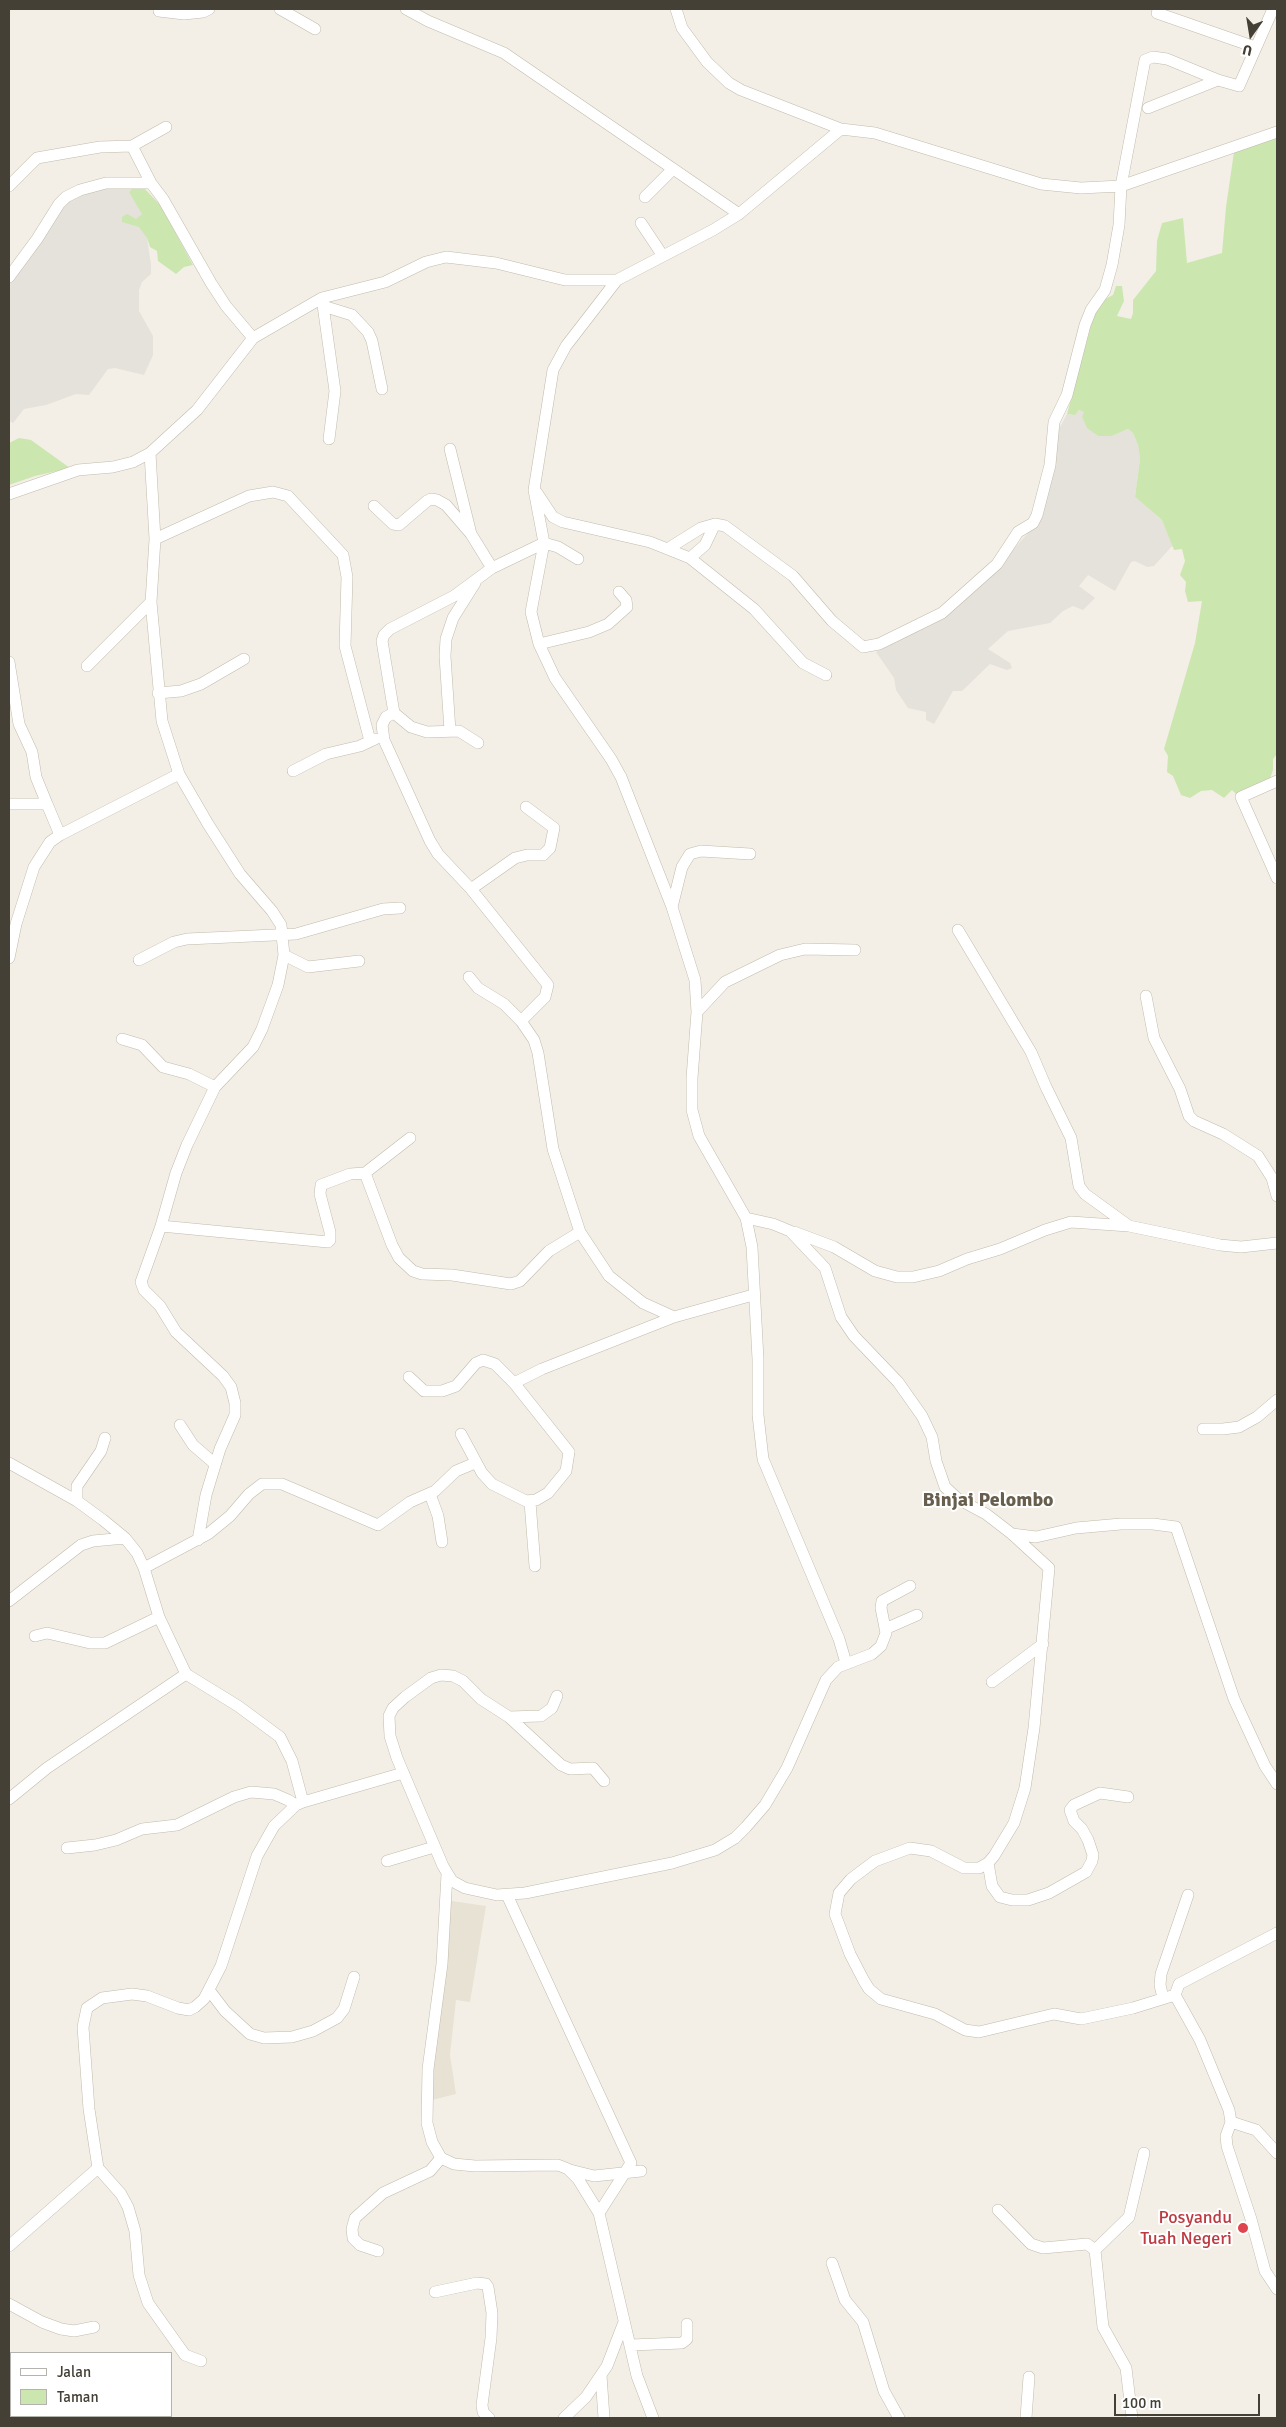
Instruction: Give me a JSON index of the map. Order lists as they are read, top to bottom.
{
  "districts": ["Binjai Pelombo"],
  "places": ["Posyandu Tuah Negeri"],
  "legend": ["Jalan", "Taman"],
  "scale_bar": "100 m",
  "north": "bottom"
}
